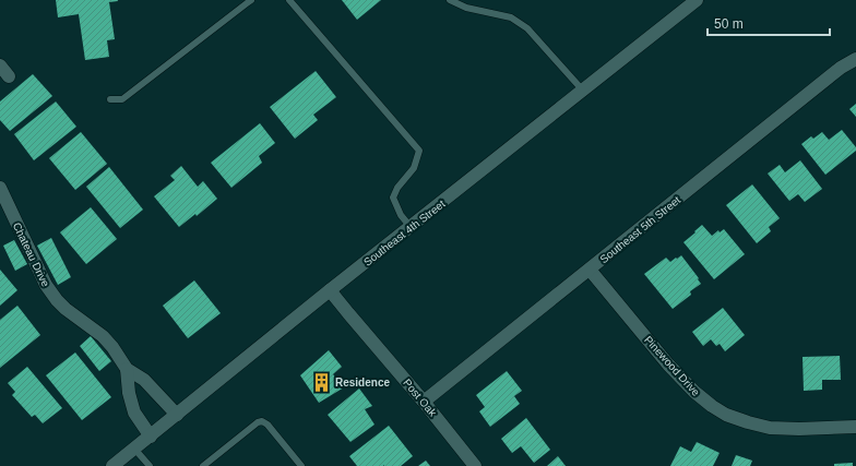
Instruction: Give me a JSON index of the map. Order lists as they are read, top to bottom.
{
  "streets": {
    "street": [
      "Southeast 5th Street",
      "Southeast 4th Street",
      "Chateau Drive",
      "Pinewood Drive",
      "Post Oak"
    ]
  },
  "crossings": [
    ["Southeast 5th Street", "Pinewood Drive"],
    ["Southeast 5th Street", "Post Oak"],
    ["Southeast 4th Street", "Chateau Drive"],
    ["Southeast 4th Street", "Post Oak"]
  ],
  "places": {
    "building": ["Residence"]
  },
  "scale_bar": "50 m"
}
